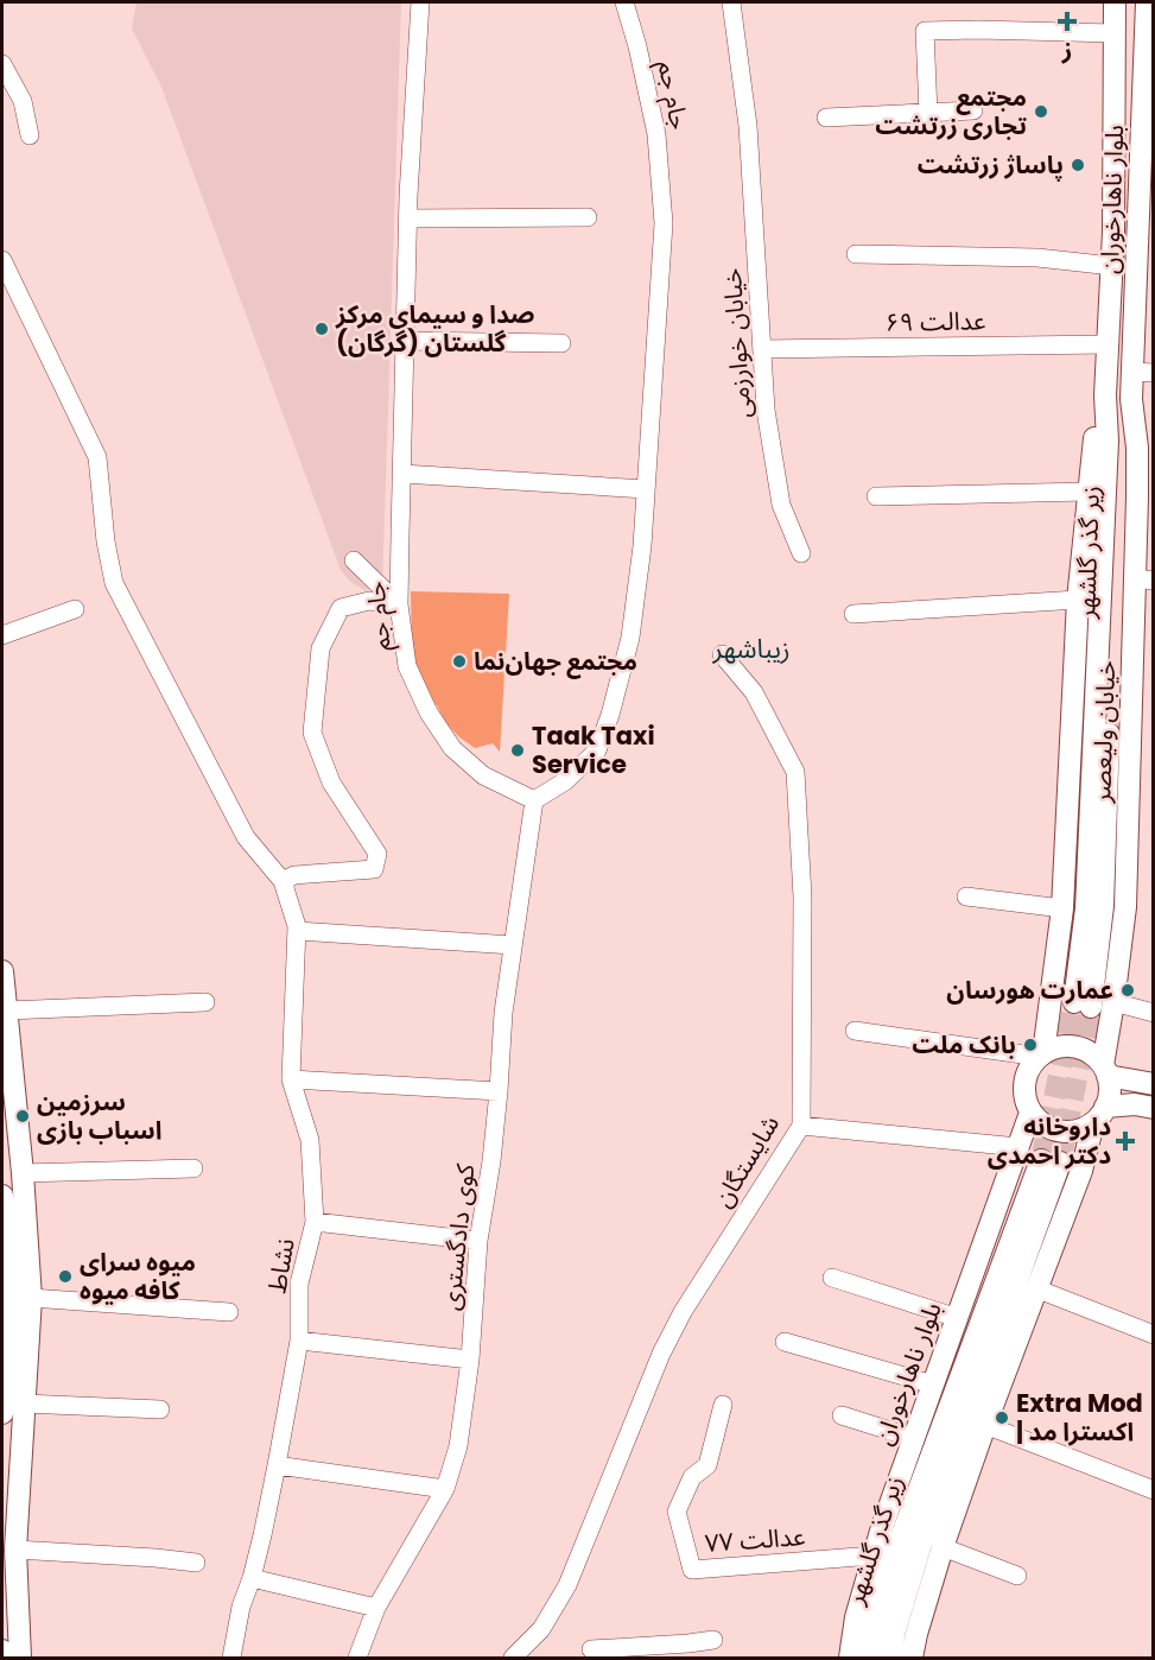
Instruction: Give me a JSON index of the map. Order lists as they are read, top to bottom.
{
  "streets": {
    "main road": ["بلوار ناهارخوران", "زیر گذر گلشهر", "خیابان ولیعصر"],
    "street": [
      "جام جم",
      "عدالت ۶۹",
      "خیابان خوارزمی",
      "شایستگان",
      "کوی دادگستری",
      "نشاط",
      "عدالت ۷۷"
    ]
  },
  "crossings": [
    ["جام جم", "کوی دادگستری"],
    ["بلوار ناهارخوران", "عدالت ۶۹"],
    ["بلوار ناهارخوران", "زیر گذر گلشهر"],
    ["بلوار ناهارخوران", "خیابان ولیعصر"],
    ["بلوار ناهارخوران", "عدالت ۷۷"],
    ["عدالت ۶۹", "خیابان خوارزمی"],
    ["زیر گذر گلشهر", "خیابان ولیعصر"]
  ],
  "districts": ["زیباشهر"],
  "places": {
    "health": ["ز", "داروخانه دکتر احمدی"],
    "other": [
      "مجتمع تجاری زرتشت",
      "پاساژ زرتشت",
      "صدا و سیمای مرکز گلستان (گرگان)",
      "مجتمع جهان‌نما",
      "Taak Taxi Service",
      "عمارت هورسان",
      "بانک ملت",
      "سرزمین اسباب بازی",
      "میوه سرای کافه میوه",
      "Extra Mod | اکسترا مد"
    ]
  }
}
